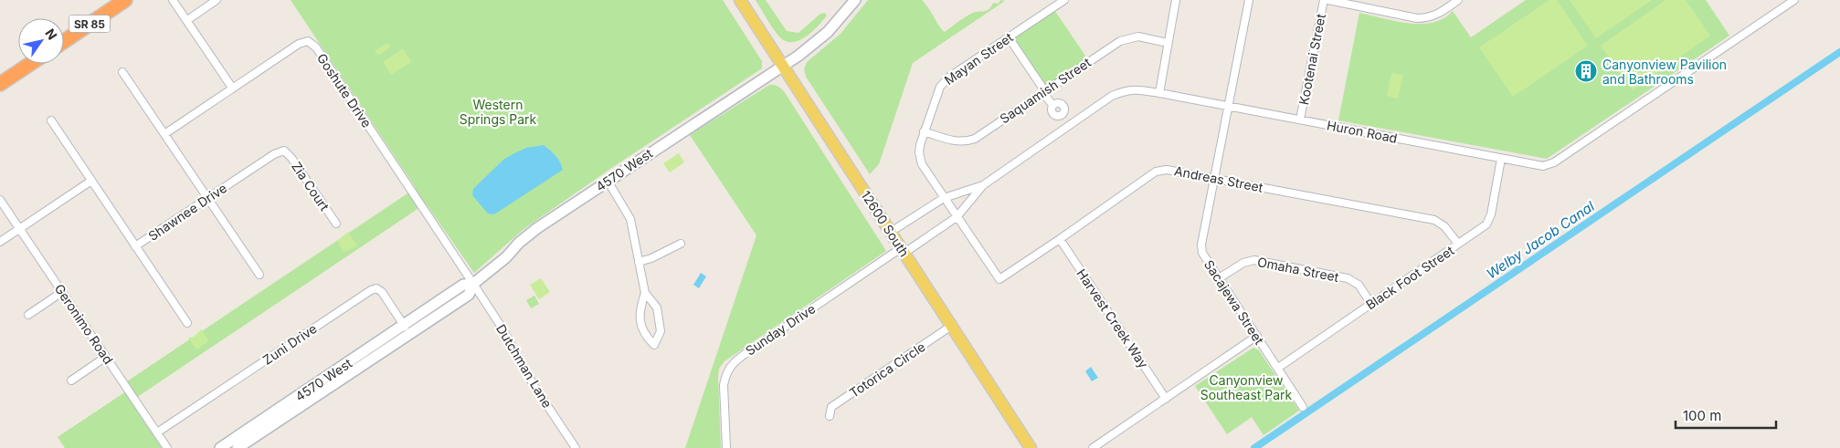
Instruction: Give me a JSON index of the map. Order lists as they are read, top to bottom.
{
  "streets": {
    "highway": ["SR 85"],
    "main road": ["4570 West", "12600 South"],
    "street": [
      "Mayan Street",
      "Kootenai Street",
      "Goshute Drive",
      "Saquamish Street",
      "Huron Road",
      "Andreas Street",
      "Zia Court",
      "Shawnee Drive",
      "Omaha Street",
      "Black Foot Street",
      "Sacajewa Street",
      "Harvest Creek Way",
      "Geronimo Road",
      "Sunday Drive",
      "Zuni Drive",
      "Dutchman Lane",
      "Totorica Circle"
    ]
  },
  "crossings": [
    ["Mayan Street", "Saquamish Street"],
    ["Mayan Street", "Huron Road"],
    ["Mayan Street", "Andreas Street"],
    ["Kootenai Street", "Huron Road"],
    ["Goshute Drive", "4570 West"],
    ["Goshute Drive", "Dutchman Lane"],
    ["Huron Road", "12600 South"],
    ["Huron Road", "Black Foot Street"],
    ["Huron Road", "Sacajewa Street"],
    ["Huron Road", "Sunday Drive"],
    ["4570 West", "12600 South"],
    ["4570 West", "Zuni Drive"],
    ["4570 West", "Dutchman Lane"],
    ["Andreas Street", "Black Foot Street"],
    ["Andreas Street", "Sacajewa Street"],
    ["Andreas Street", "Harvest Creek Way"],
    ["Zia Court", "Shawnee Drive"],
    ["12600 South", "Sunday Drive"],
    ["12600 South", "Totorica Circle"],
    ["Omaha Street", "Black Foot Street"],
    ["Omaha Street", "Sacajewa Street"],
    ["Black Foot Street", "Sacajewa Street"],
    ["Geronimo Road", "Zuni Drive"]
  ],
  "water": ["Welby Jacob Canal"],
  "parks": ["Western Springs Park", "Canyonview Southeast Park"],
  "places": {
    "building": ["Canyonview Pavilion and Bathrooms"]
  },
  "scale_bar": "100 m",
  "north": "top right"
}
